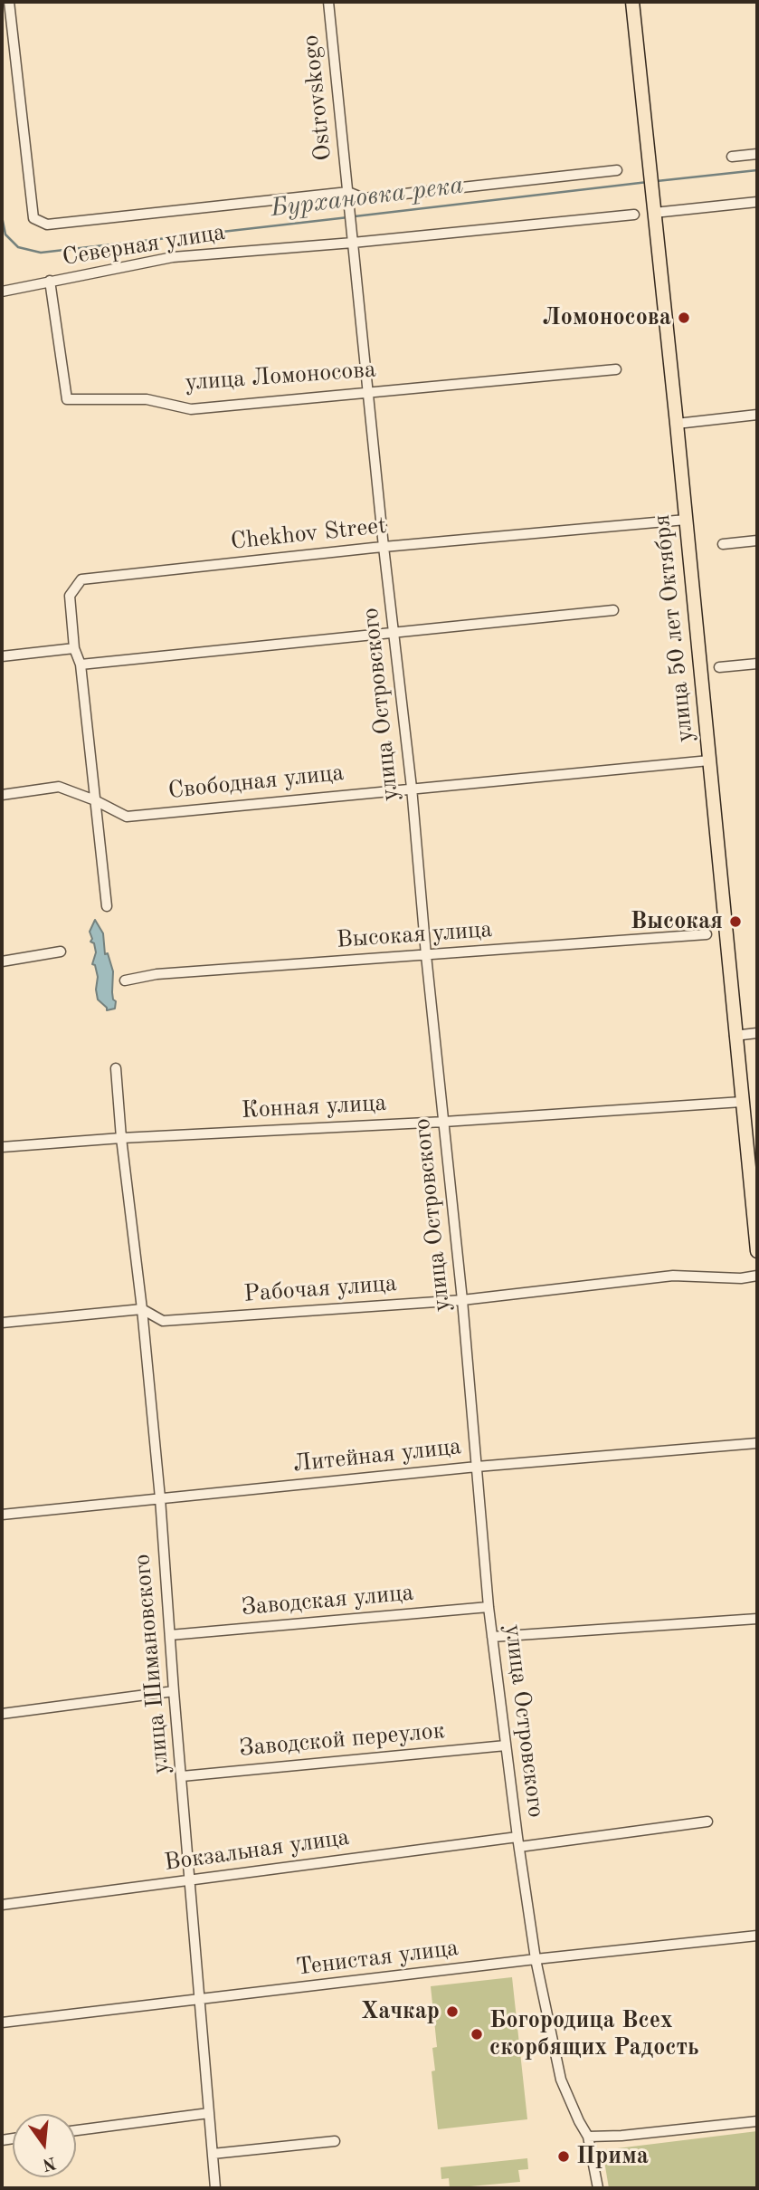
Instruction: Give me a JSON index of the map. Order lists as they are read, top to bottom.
{
  "streets": {
    "main road": ["улица 50 лет Октября"],
    "street": [
      "Ostrovskogo",
      "Северная улица",
      "улица Ломоносова",
      "Chekhov Street",
      "улица Островского",
      "Свободная улица",
      "Высокая улица",
      "Конная улица",
      "Рабочая улица",
      "Литейная улица",
      "Заводская улица",
      "улица Шимановского",
      "Заводской переулок",
      "Вокзальная улица",
      "Тенистая улица"
    ]
  },
  "crossings": [
    ["Ostrovskogo", "улица Островского"],
    ["Северная улица", "улица Ломоносова"],
    ["Северная улица", "улица Островского"],
    ["улица Ломоносова", "улица Островского"],
    ["Chekhov Street", "улица 50 лет Октября"],
    ["Chekhov Street", "улица Островского"],
    ["Chekhov Street", "Свободная улица"],
    ["улица 50 лет Октября", "Свободная улица"],
    ["улица 50 лет Октября", "Конная улица"],
    ["улица Островского", "Свободная улица"],
    ["улица Островского", "Высокая улица"],
    ["улица Островского", "Конная улица"],
    ["улица Островского", "Рабочая улица"],
    ["улица Островского", "Литейная улица"],
    ["улица Островского", "Заводская улица"],
    ["улица Островского", "Заводской переулок"],
    ["улица Островского", "Вокзальная улица"],
    ["улица Островского", "Тенистая улица"],
    ["Конная улица", "улица Шимановского"],
    ["Рабочая улица", "улица Шимановского"],
    ["Литейная улица", "улица Шимановского"],
    ["Заводская улица", "улица Шимановского"],
    ["улица Шимановского", "Заводской переулок"],
    ["улица Шимановского", "Вокзальная улица"],
    ["улица Шимановского", "Тенистая улица"]
  ],
  "water": ["Бурхановка река"],
  "places": [
    "Ломоносова",
    "Высокая",
    "Хачкар",
    "Богородица Всех скорбящих Радость",
    "Прима"
  ],
  "north": "bottom"
}
